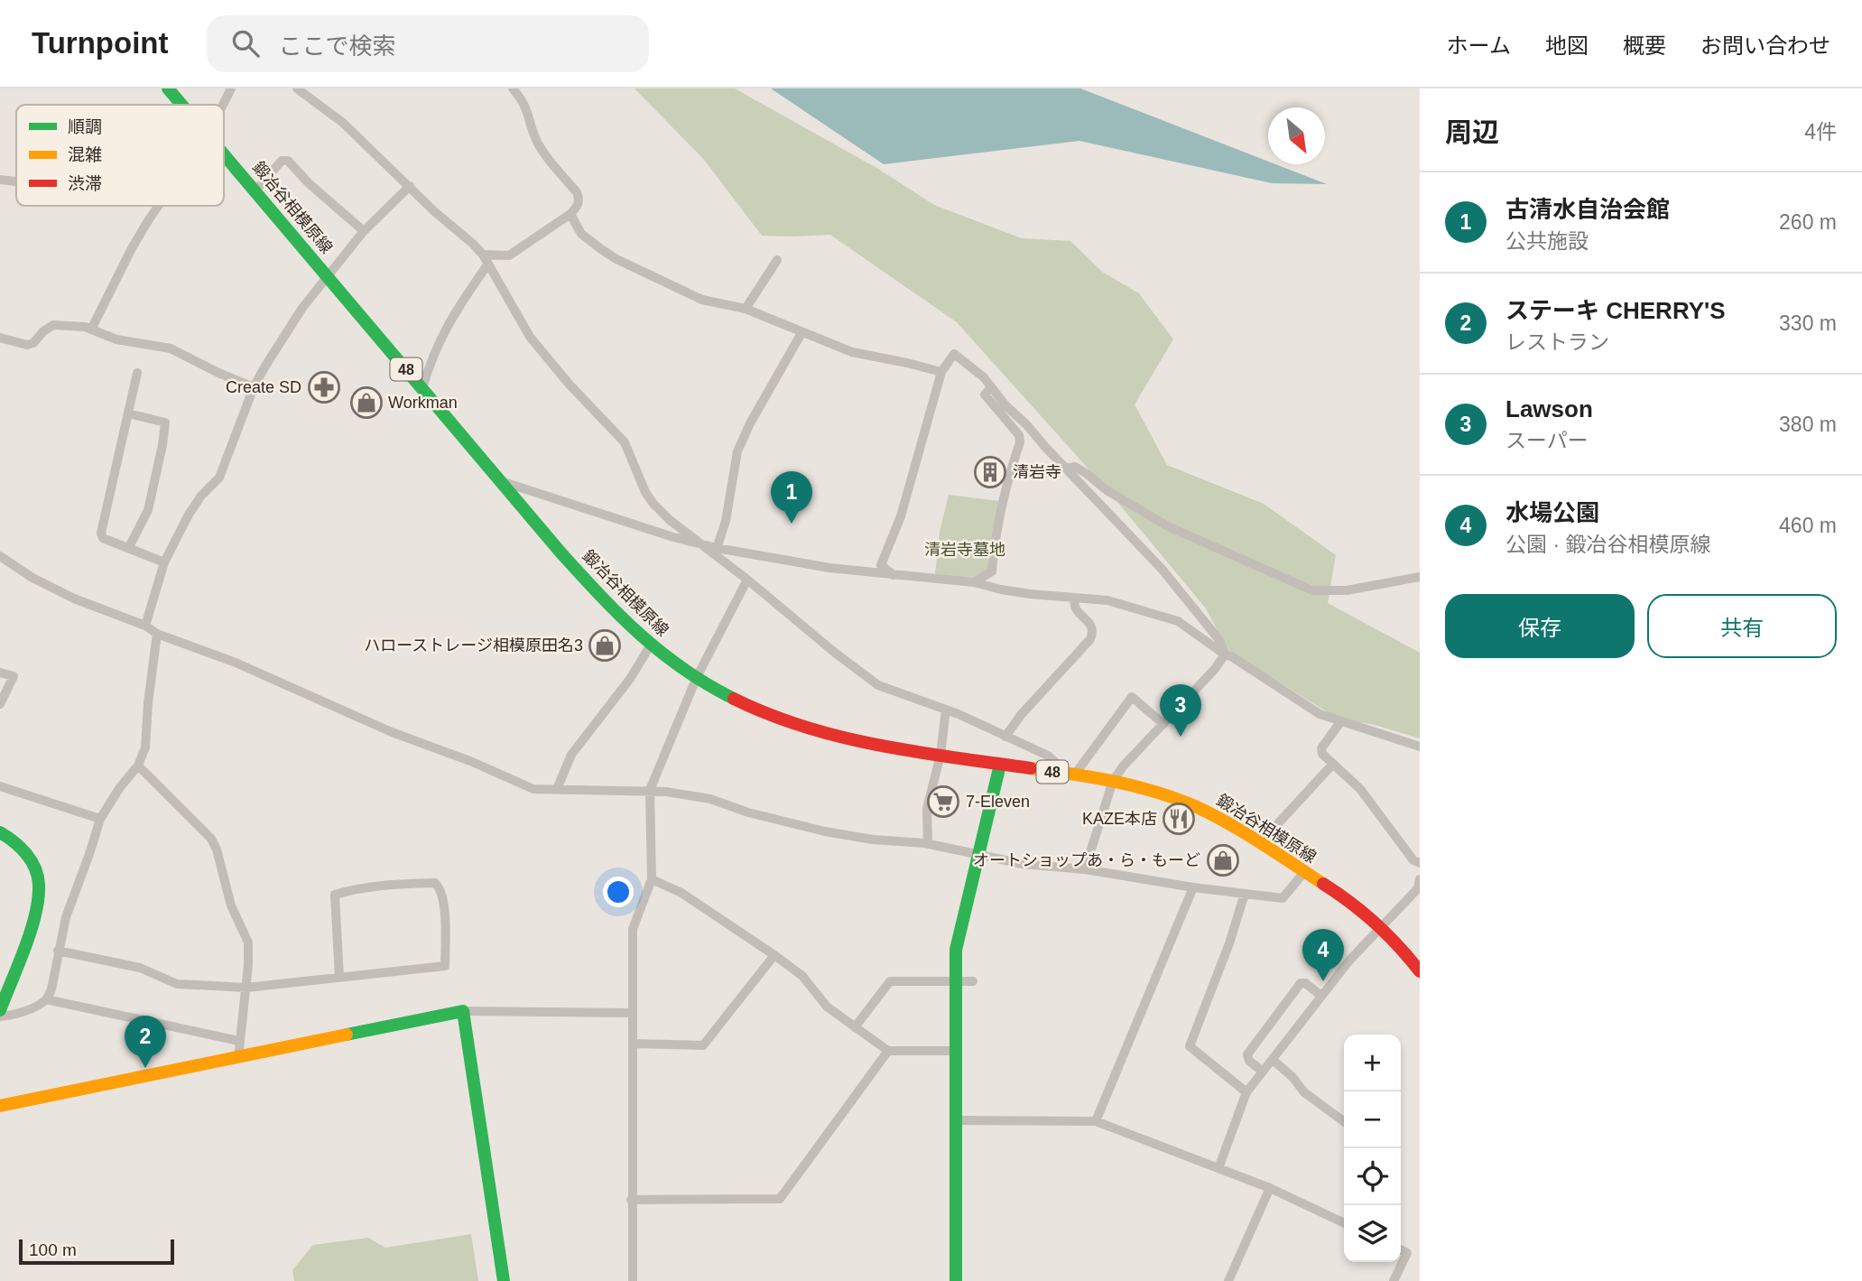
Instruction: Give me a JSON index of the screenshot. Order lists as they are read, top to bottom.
{
  "streets": {
    "main road": ["鍛冶谷相模原線", "48"]
  },
  "parks": ["清岩寺墓地"],
  "places": {
    "pharmacy": ["Create SD"],
    "shop": ["Workman", "ハローストレージ相模原田名3", "オートショップあ・ら・もーど"],
    "building": ["清岩寺"],
    "supermarket": ["7-Eleven"],
    "restaurant": ["KAZE本店"]
  },
  "legend": ["順調", "混雑", "渋滞"],
  "scale_bar": "100 m",
  "north": "bottom right",
  "page": {
    "header": "Turnpoint",
    "search": "ここで検索",
    "nav": [
      "ホーム",
      "地図",
      "概要",
      "お問い合わせ"
    ],
    "heading": ["周辺", "4件"],
    "list": [
      {
        "mark": "1",
        "name": "古清水自治会館",
        "note": "公共施設",
        "value": "260 m"
      },
      {
        "mark": "2",
        "name": "ステーキ CHERRY'S",
        "note": "レストラン",
        "value": "330 m"
      },
      {
        "mark": "3",
        "name": "Lawson",
        "note": "スーパー",
        "value": "380 m"
      },
      {
        "mark": "4",
        "name": "水場公園",
        "note": "公園 · 鍛冶谷相模原線",
        "value": "460 m"
      }
    ],
    "pins": [
      "1",
      "3",
      "4",
      "2"
    ],
    "buttons": ["保存", "共有"],
    "map_buttons": ["+", "−"],
    "scale": "100 m"
  }
}
